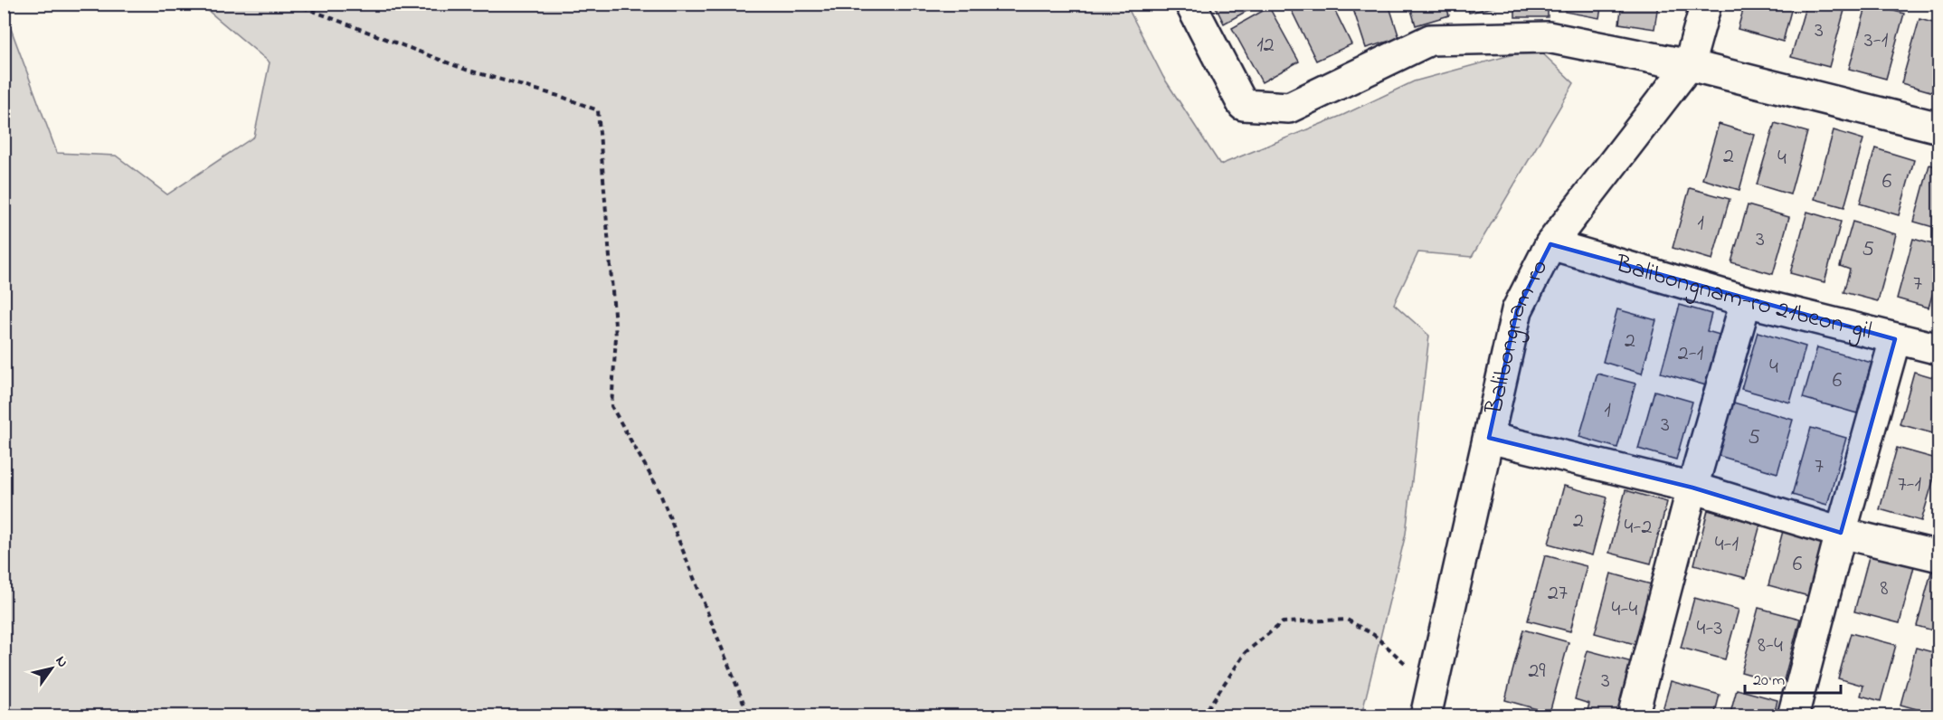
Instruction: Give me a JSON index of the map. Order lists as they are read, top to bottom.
{
  "streets": {
    "street": ["Balibongnam-ro 21beon-gil", "Balibongnam-ro"]
  },
  "crossings": [
    ["Balibongnam-ro 21beon-gil", "Balibongnam-ro"]
  ],
  "house_numbers": [
    "3",
    "3-1",
    "12",
    "2",
    "4",
    "6",
    "1",
    "3",
    "5",
    "7",
    "2",
    "2-1",
    "4",
    "6",
    "1",
    "3",
    "5",
    "7",
    "7-1",
    "2",
    "4-2",
    "4-1",
    "6",
    "8",
    "27",
    "4-4",
    "4-3",
    "8-4",
    "29",
    "3"
  ],
  "scale_bar": "20 m",
  "north": "top right"
}
